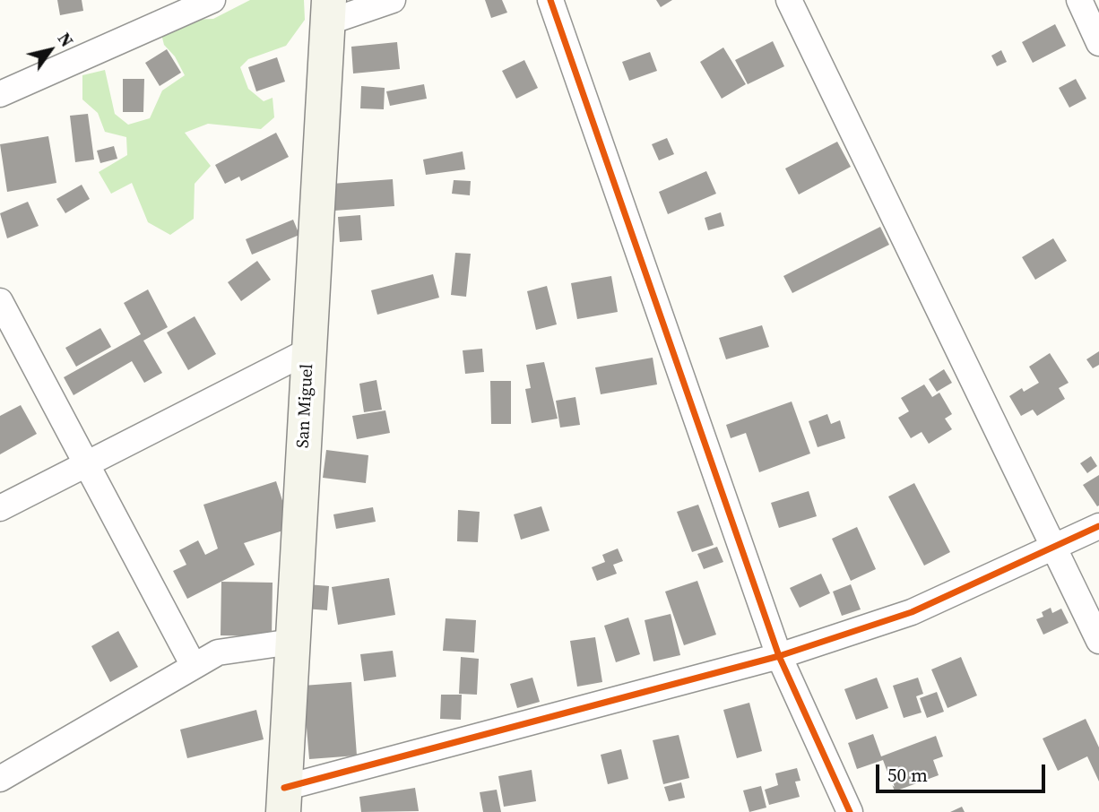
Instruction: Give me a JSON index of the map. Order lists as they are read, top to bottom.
{
  "streets": {
    "street": ["San Miguel"]
  },
  "scale_bar": "50 m",
  "north": "top right"
}
